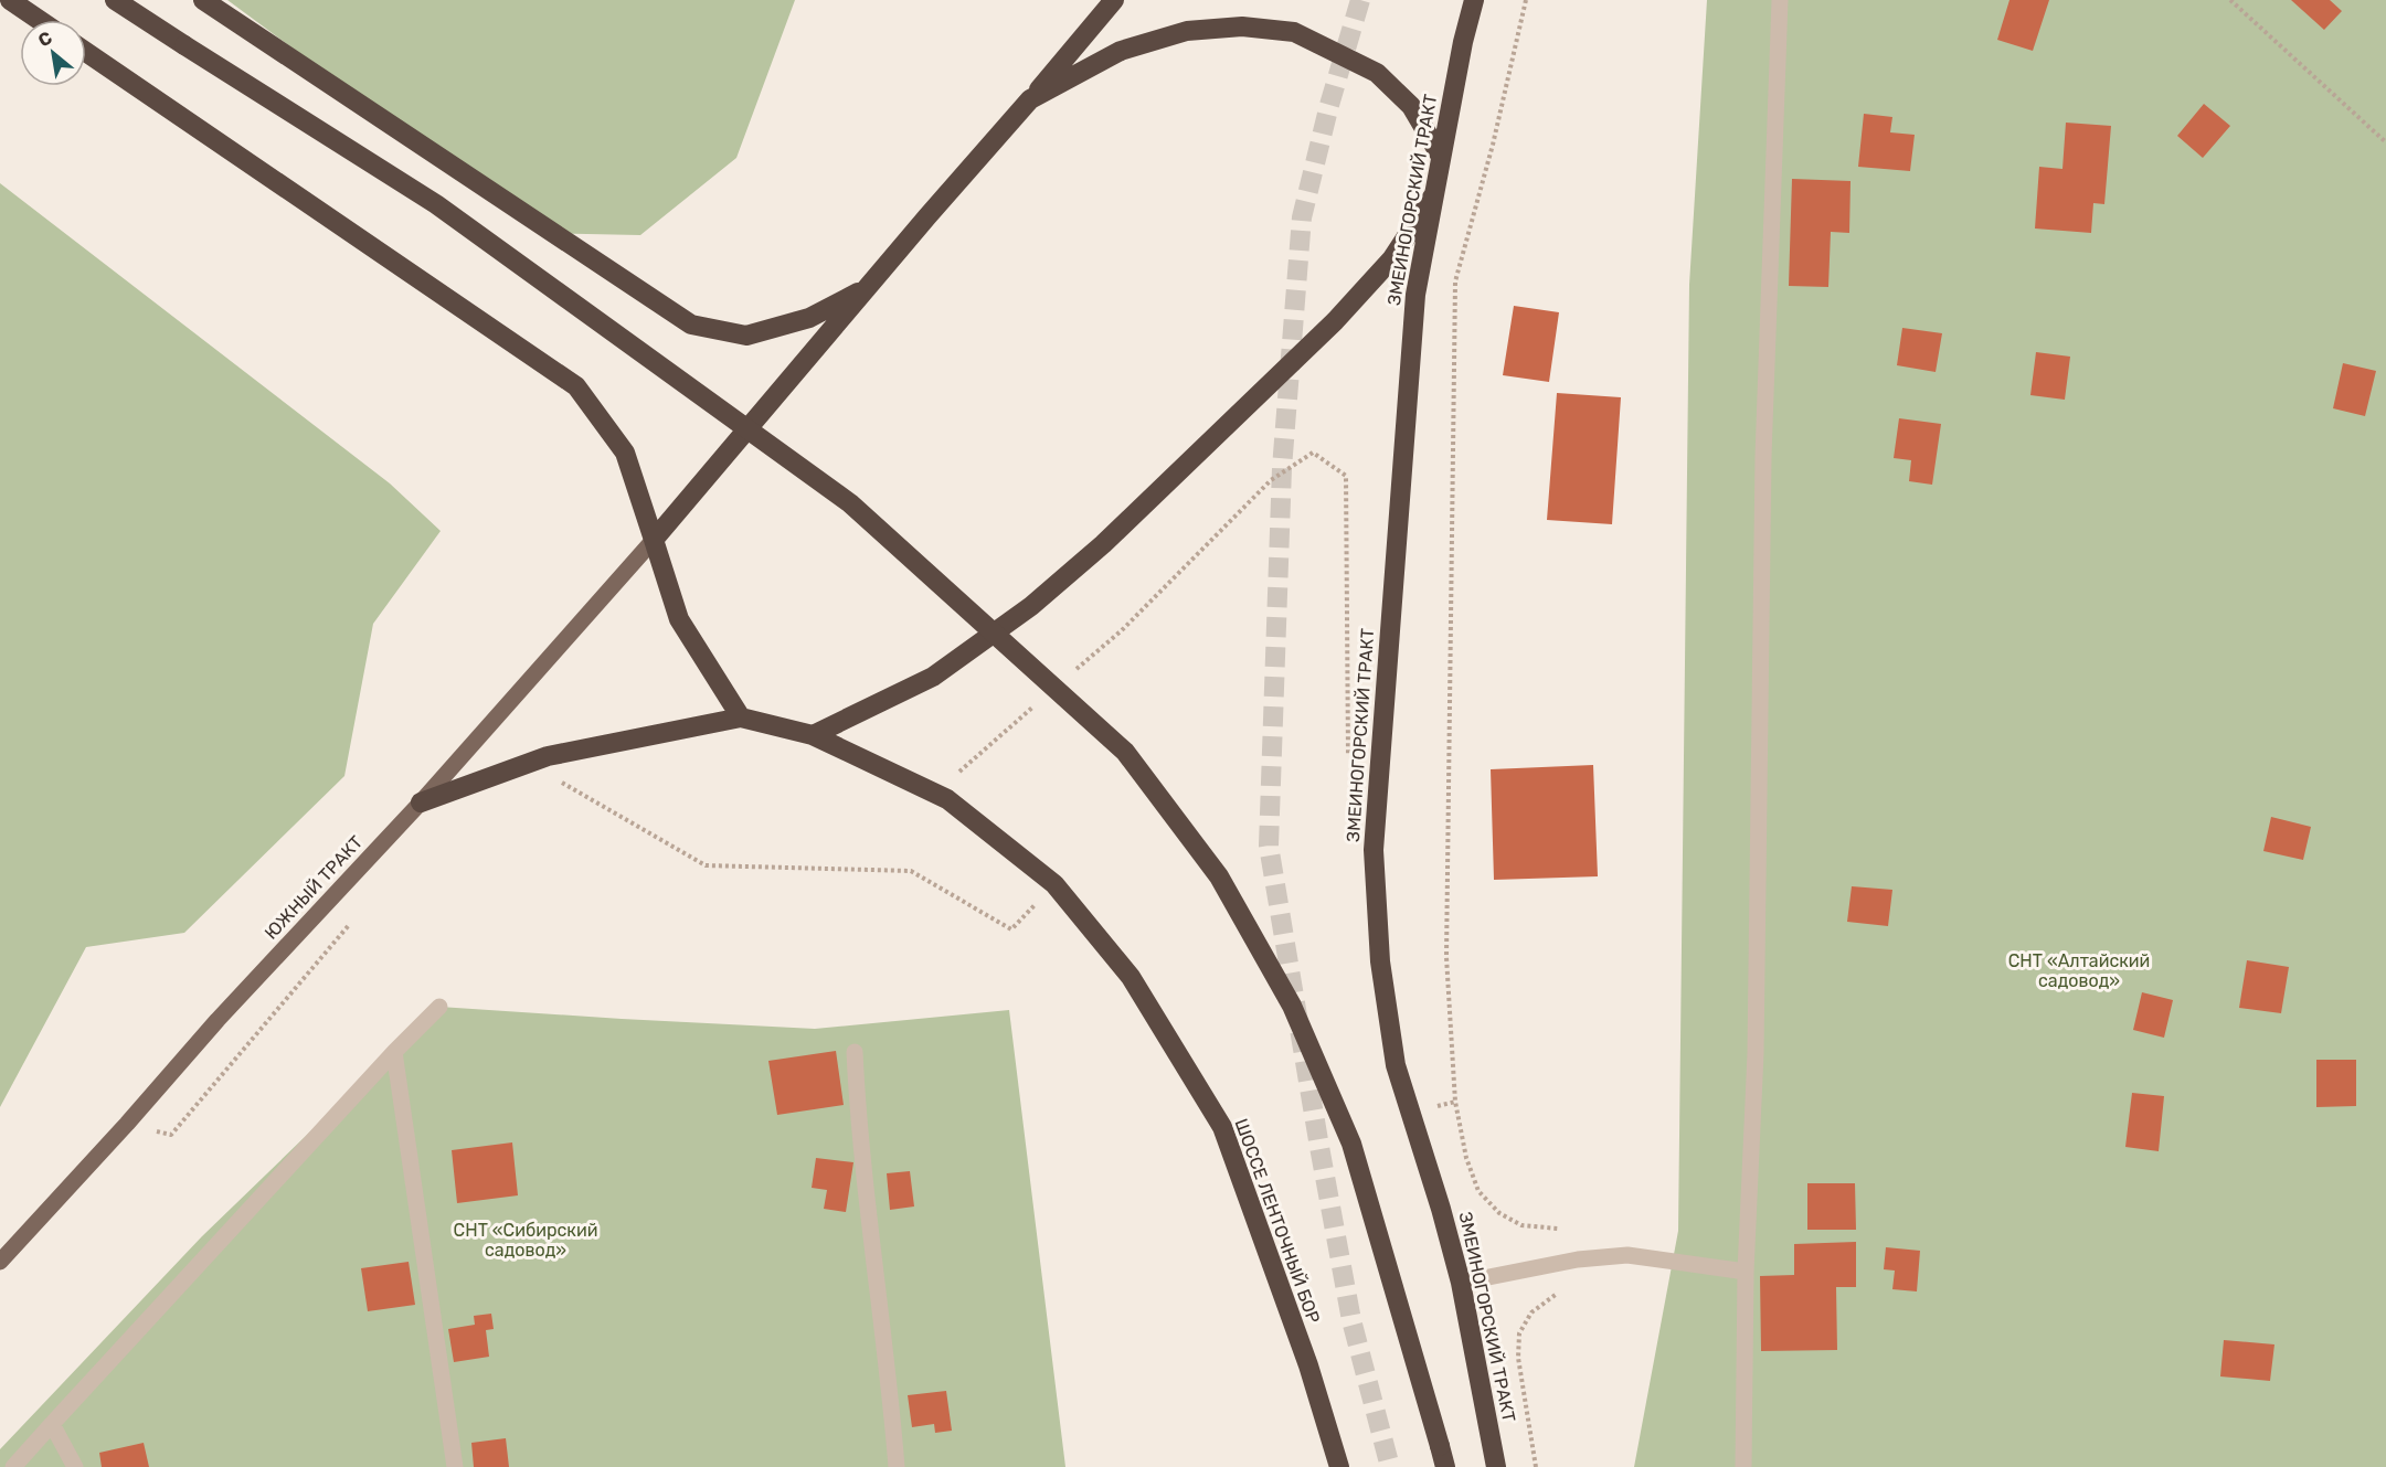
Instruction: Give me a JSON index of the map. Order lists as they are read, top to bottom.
{
  "streets": {
    "highway": ["ЗМЕИНОГОРСКИЙ ТРАКТ", "ШОССЕ ЛЕНТОЧНЫЙ БОР"],
    "main road": ["ЮЖНЫЙ ТРАКТ"]
  },
  "parks": ["СНТ «Алтайский садовод»", "СНТ «Сибирский садовод»"],
  "north": "top left"
}
